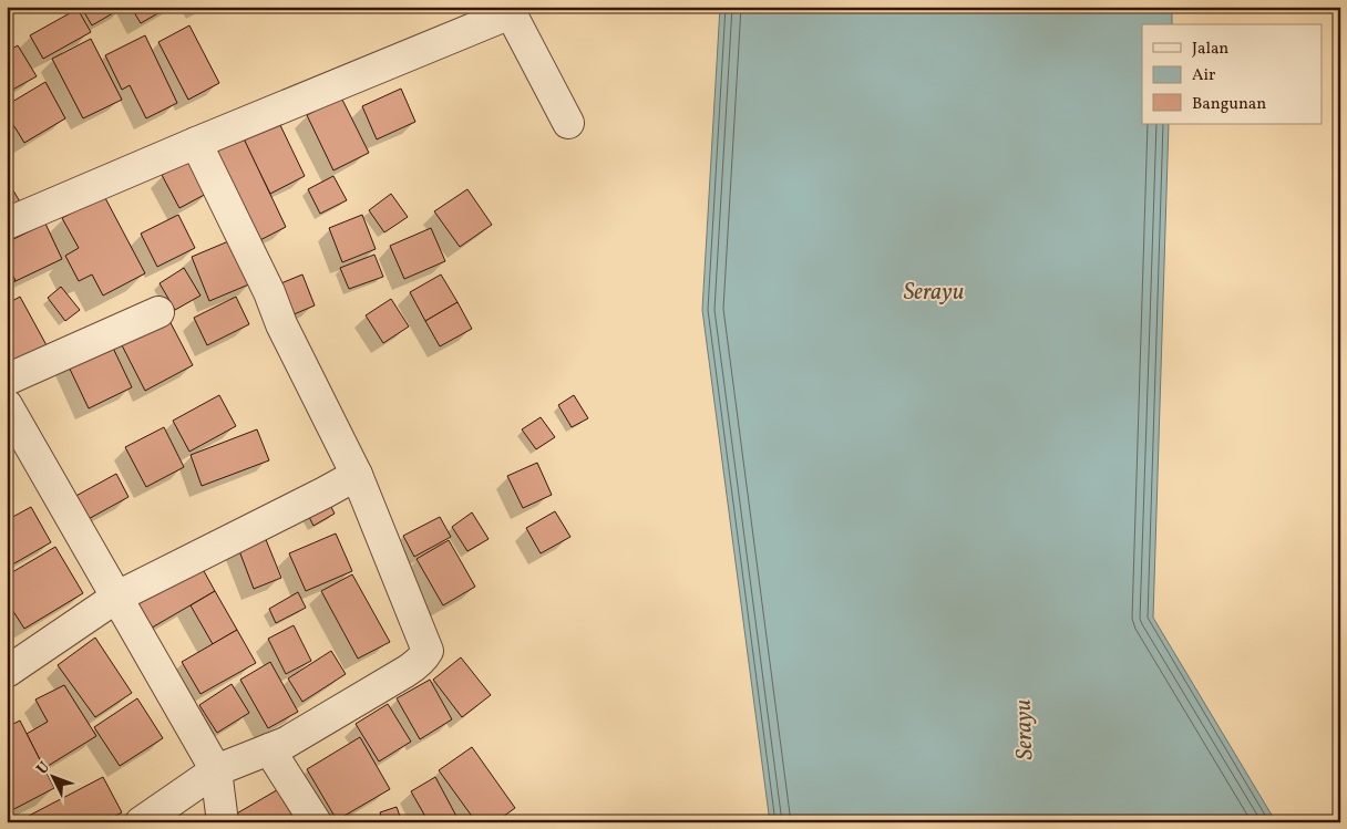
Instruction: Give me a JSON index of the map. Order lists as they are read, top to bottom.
{
  "water": ["Serayu"],
  "legend": ["Jalan", "Air", "Bangunan"],
  "north": "top left"
}
